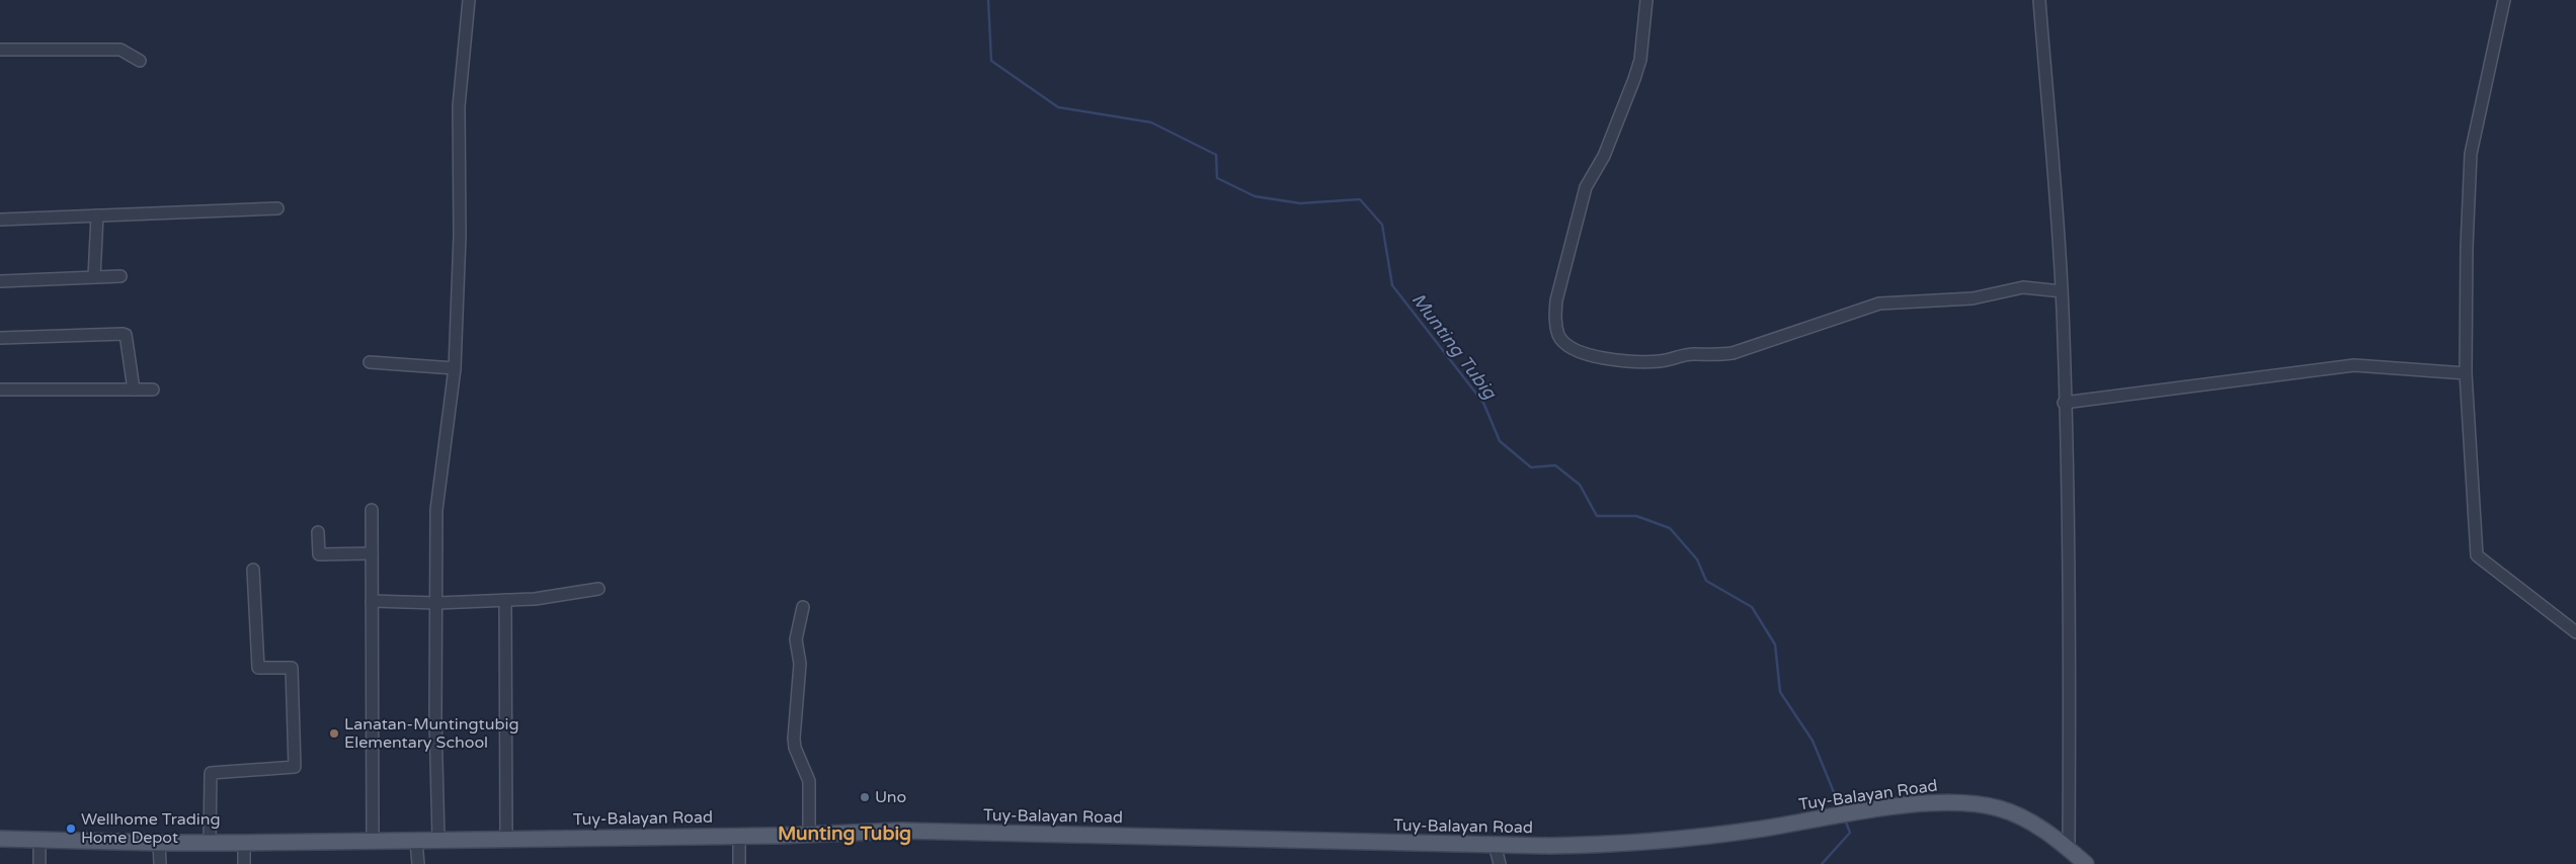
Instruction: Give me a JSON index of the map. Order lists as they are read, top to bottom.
{
  "streets": {
    "main road": ["Tuy-Balayan Road"]
  },
  "districts": ["Munting Tubig"],
  "water": ["Munting Tubig"],
  "places": ["Lanatan-Muntingtubig Elementary School", "Uno", "Wellhome Trading Home Depot"]
}
